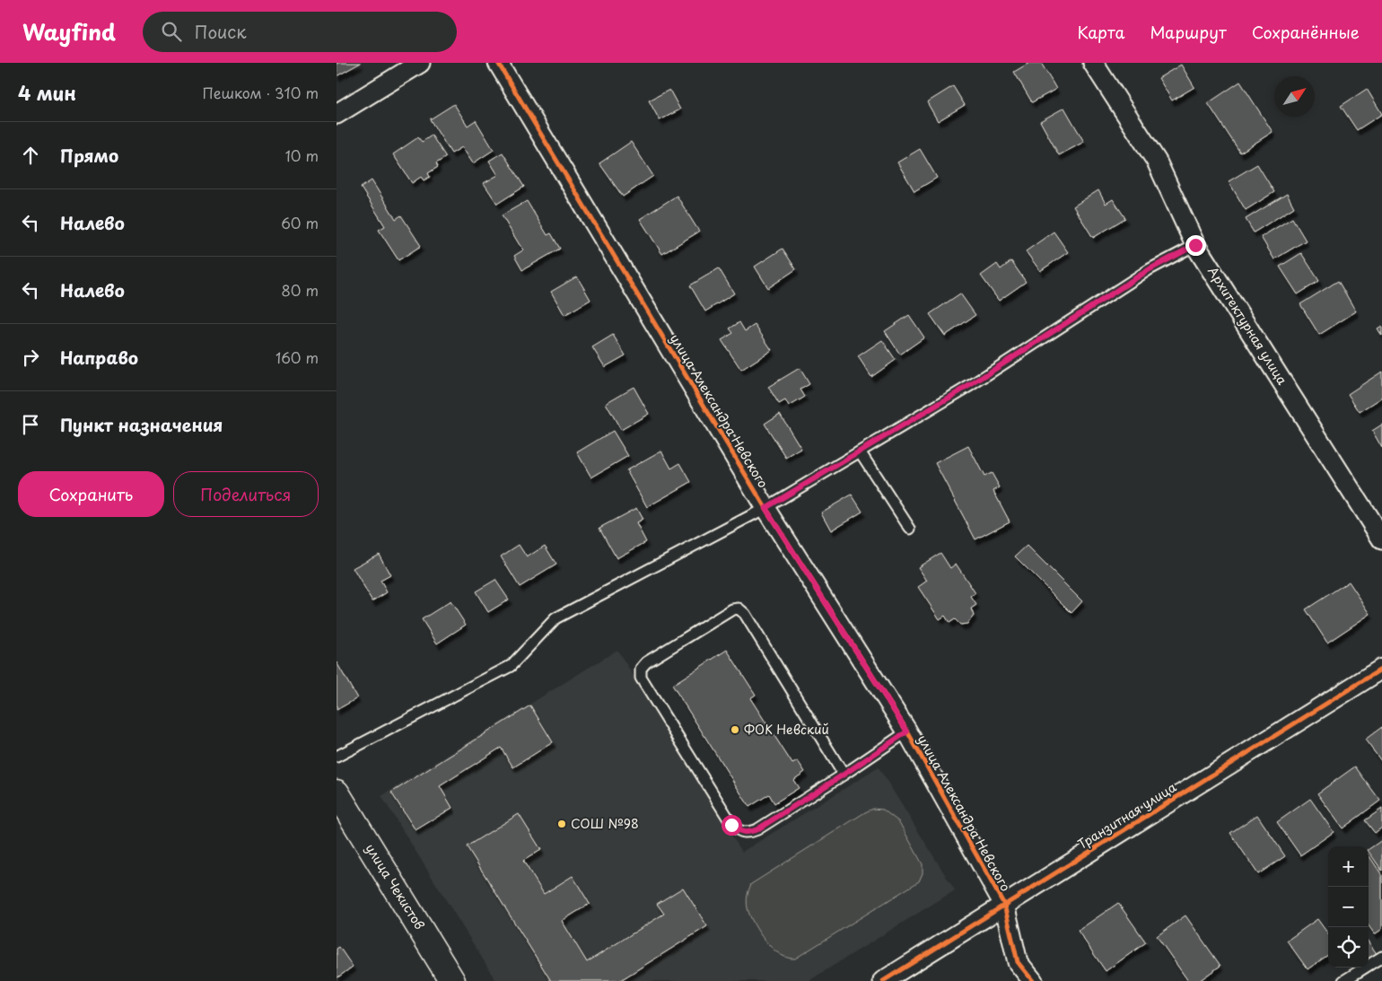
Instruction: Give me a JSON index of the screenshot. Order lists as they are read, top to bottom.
{
  "streets": {
    "main road": ["улица Чекистов"],
    "street": ["Архитектурная улица", "улица Александра Невского", "Транзитная улица"]
  },
  "crossings": [
    ["улица Александра Невского", "Транзитная улица"]
  ],
  "places": ["ФОК Невский", "СОШ №98"],
  "north": "top right",
  "page": {
    "header": "Wayfind",
    "search": "Поиск",
    "nav": ["Карта", "Маршрут", "Сохранённые"],
    "heading": ["4 мин", "Пешком · 310 m"],
    "list": [
      ["Прямо", "10 m"],
      ["Налево", "60 m"],
      ["Налево", "80 m"],
      ["Направо", "160 m"],
      "Пункт назначения"
    ],
    "buttons": ["Сохранить", "Поделиться"],
    "map_buttons": ["+", "−"]
  }
}
